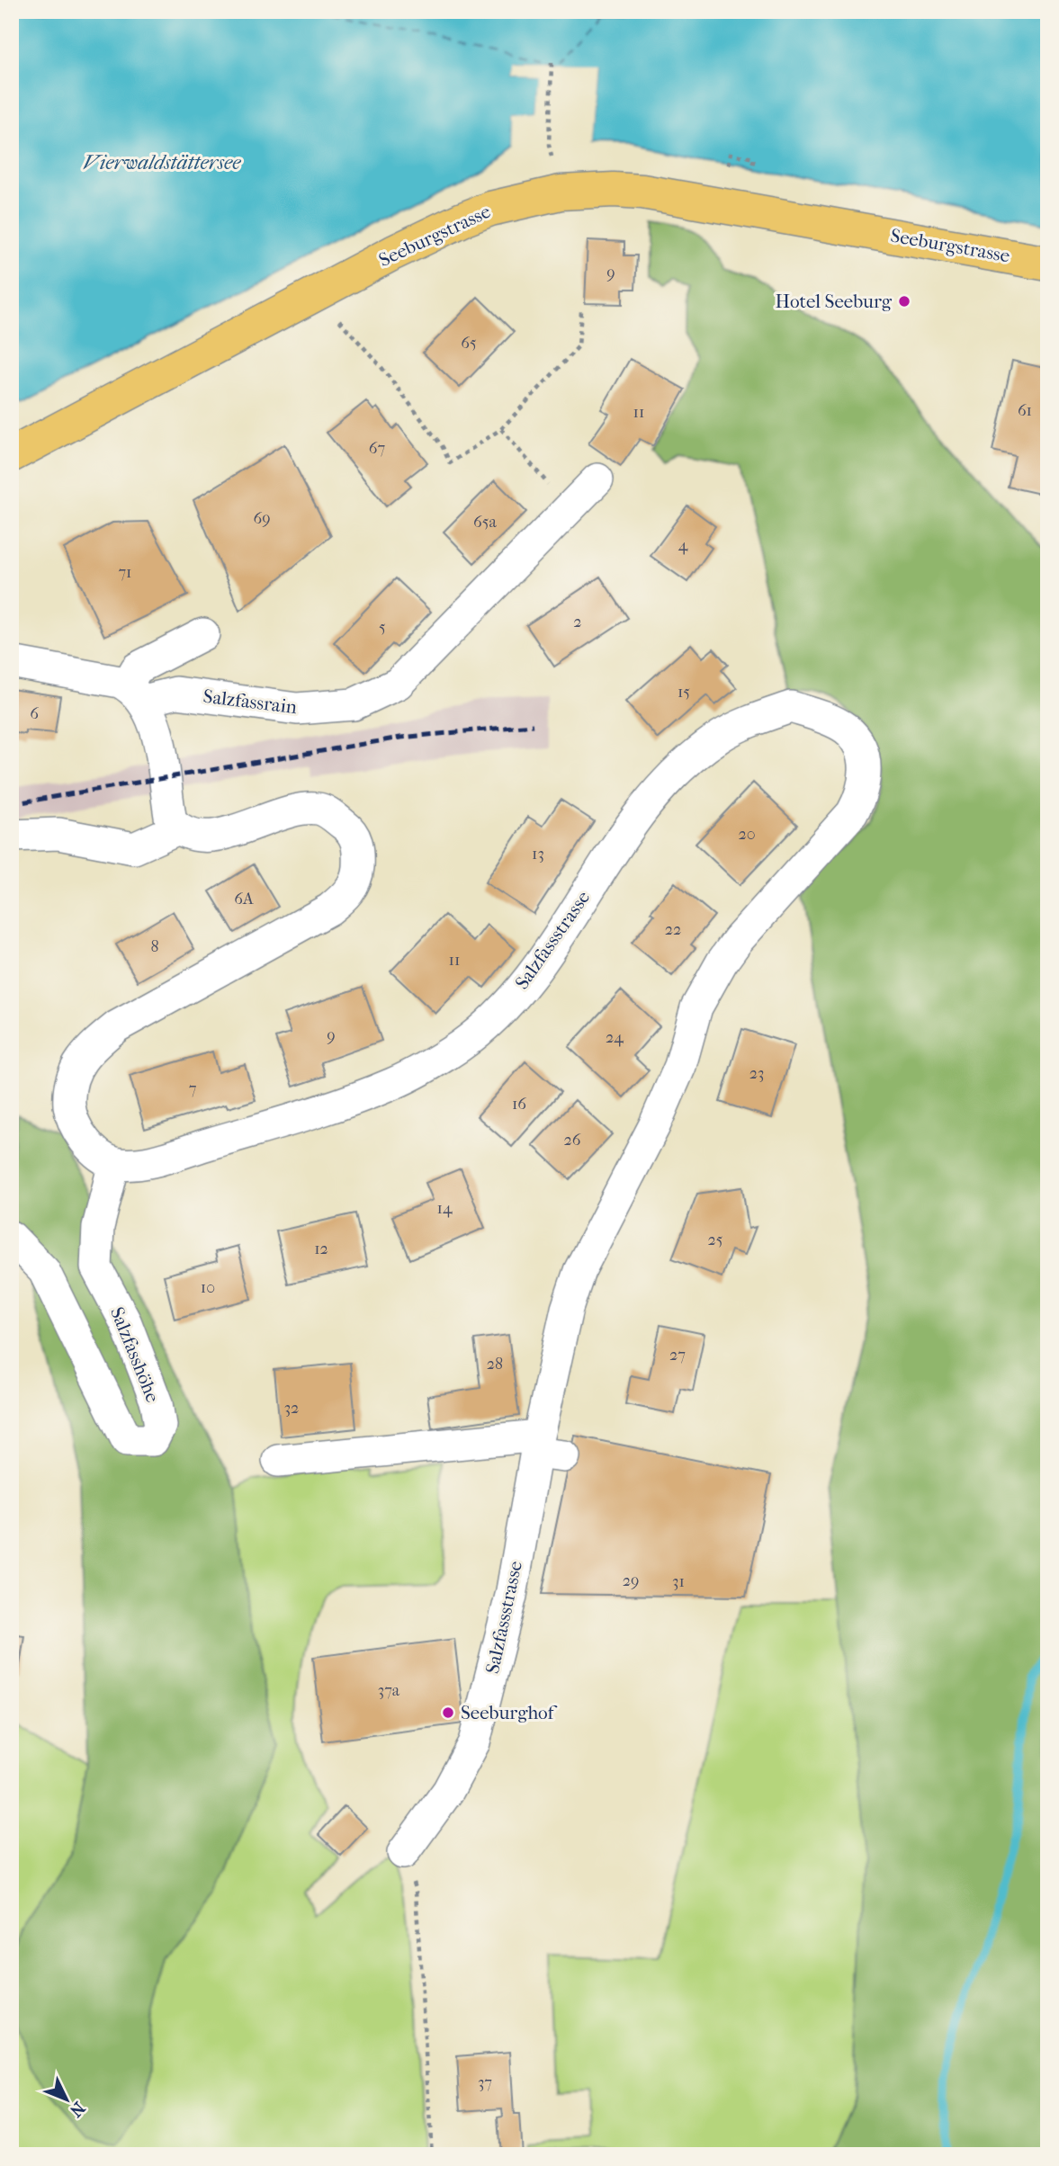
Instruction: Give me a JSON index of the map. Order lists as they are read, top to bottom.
{
  "streets": {
    "main road": ["Seeburgstrasse"],
    "street": ["Salzfassrain", "Salzfassstrasse", "Salzfasshöhe"]
  },
  "crossings": [
    ["Salzfassstrasse", "Salzfasshöhe"]
  ],
  "water": ["Vierwaldstättersee"],
  "places": ["Hotel Seeburg", "Seeburghof"],
  "house_numbers": [
    "9",
    "65",
    "61",
    "11",
    "67",
    "69",
    "65a",
    "4",
    "71",
    "2",
    "5",
    "15",
    "6",
    "20",
    "13",
    "6A",
    "22",
    "8",
    "11",
    "9",
    "24",
    "23",
    "7",
    "16",
    "26",
    "14",
    "25",
    "12",
    "10",
    "27",
    "28",
    "32",
    "29",
    "31",
    "37a",
    "37"
  ],
  "north": "bottom right"
}
